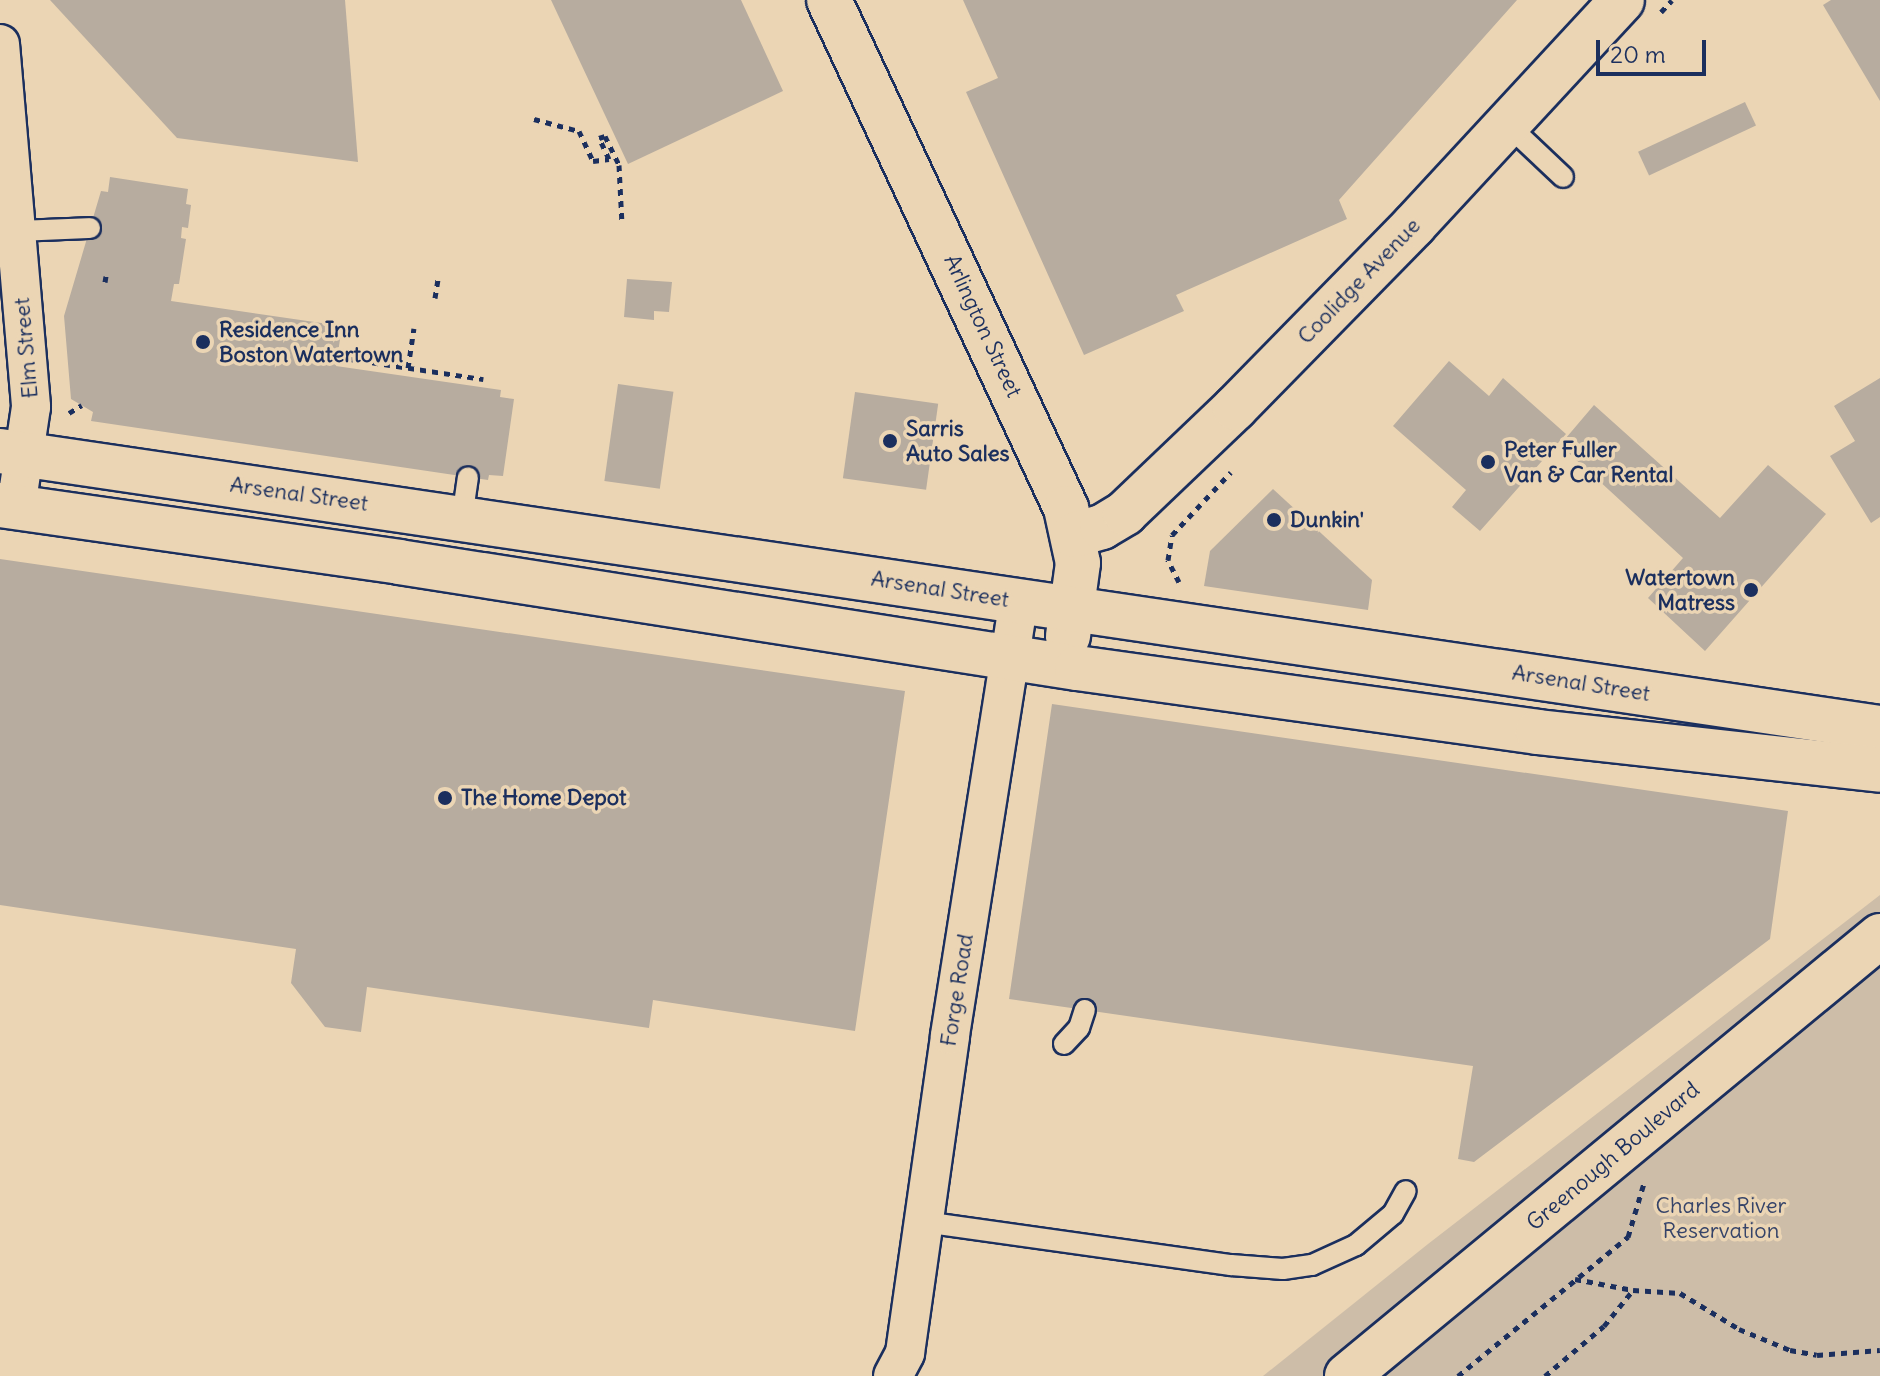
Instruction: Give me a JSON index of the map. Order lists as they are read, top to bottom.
{
  "streets": {
    "main road": [
      "Coolidge Avenue",
      "Arlington Street",
      "Arsenal Street",
      "Greenough Boulevard"
    ],
    "street": ["Elm Street", "Forge Road"]
  },
  "crossings": [
    ["Coolidge Avenue", "Arlington Street"],
    ["Arlington Street", "Arsenal Street"],
    ["Elm Street", "Arsenal Street"],
    ["Arsenal Street", "Forge Road"]
  ],
  "parks": ["Charles River Reservation"],
  "places": [
    "Residence Inn Boston Watertown",
    "Sarris Auto Sales",
    "Peter Fuller Van & Car Rental",
    "Dunkin'",
    "Watertown Matress",
    "The Home Depot"
  ],
  "scale_bar": "20 m"
}
